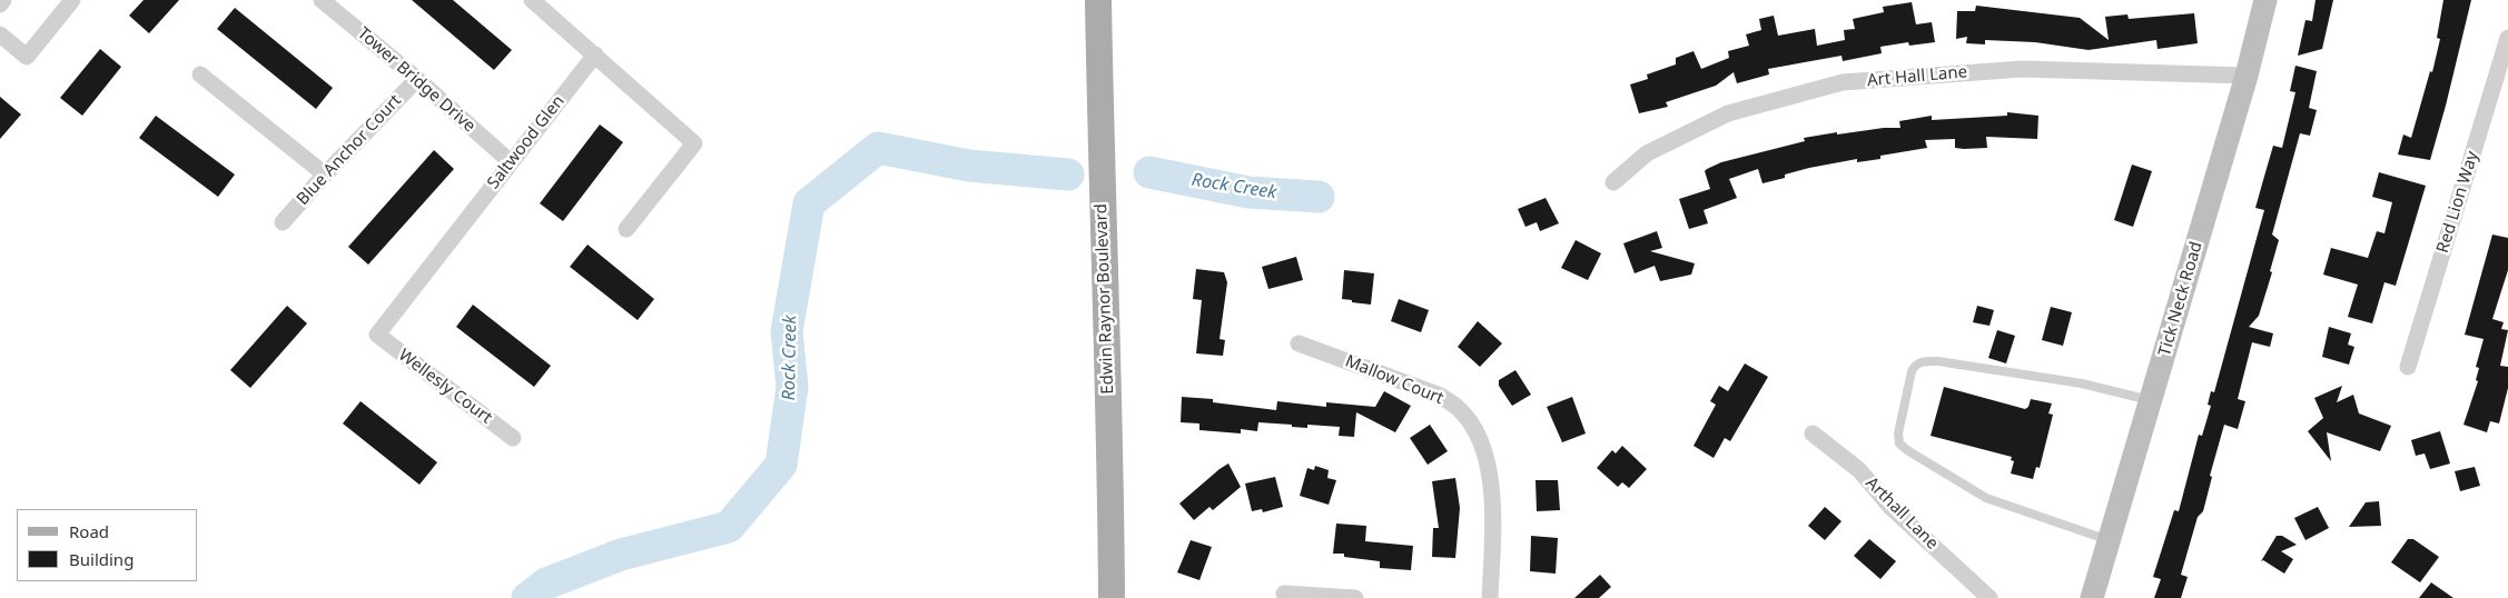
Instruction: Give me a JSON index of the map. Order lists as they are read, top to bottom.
{
  "streets": {
    "main road": ["Edwin Raynor Boulevard"],
    "street": [
      "Art Hall Lane",
      "Tower Bridge Drive",
      "Saltwood Glen",
      "Blue Anchor Court",
      "Red Lion Way",
      "Tick Neck Road",
      "Mallow Court",
      "Wellesly Court",
      "Arthall Lane"
    ]
  },
  "crossings": [
    ["Art Hall Lane", "Tick Neck Road"],
    ["Tower Bridge Drive", "Saltwood Glen"],
    ["Tower Bridge Drive", "Blue Anchor Court"],
    ["Saltwood Glen", "Wellesly Court"]
  ],
  "water": ["Rock Creek"],
  "legend": ["Road", "Building"]
}
